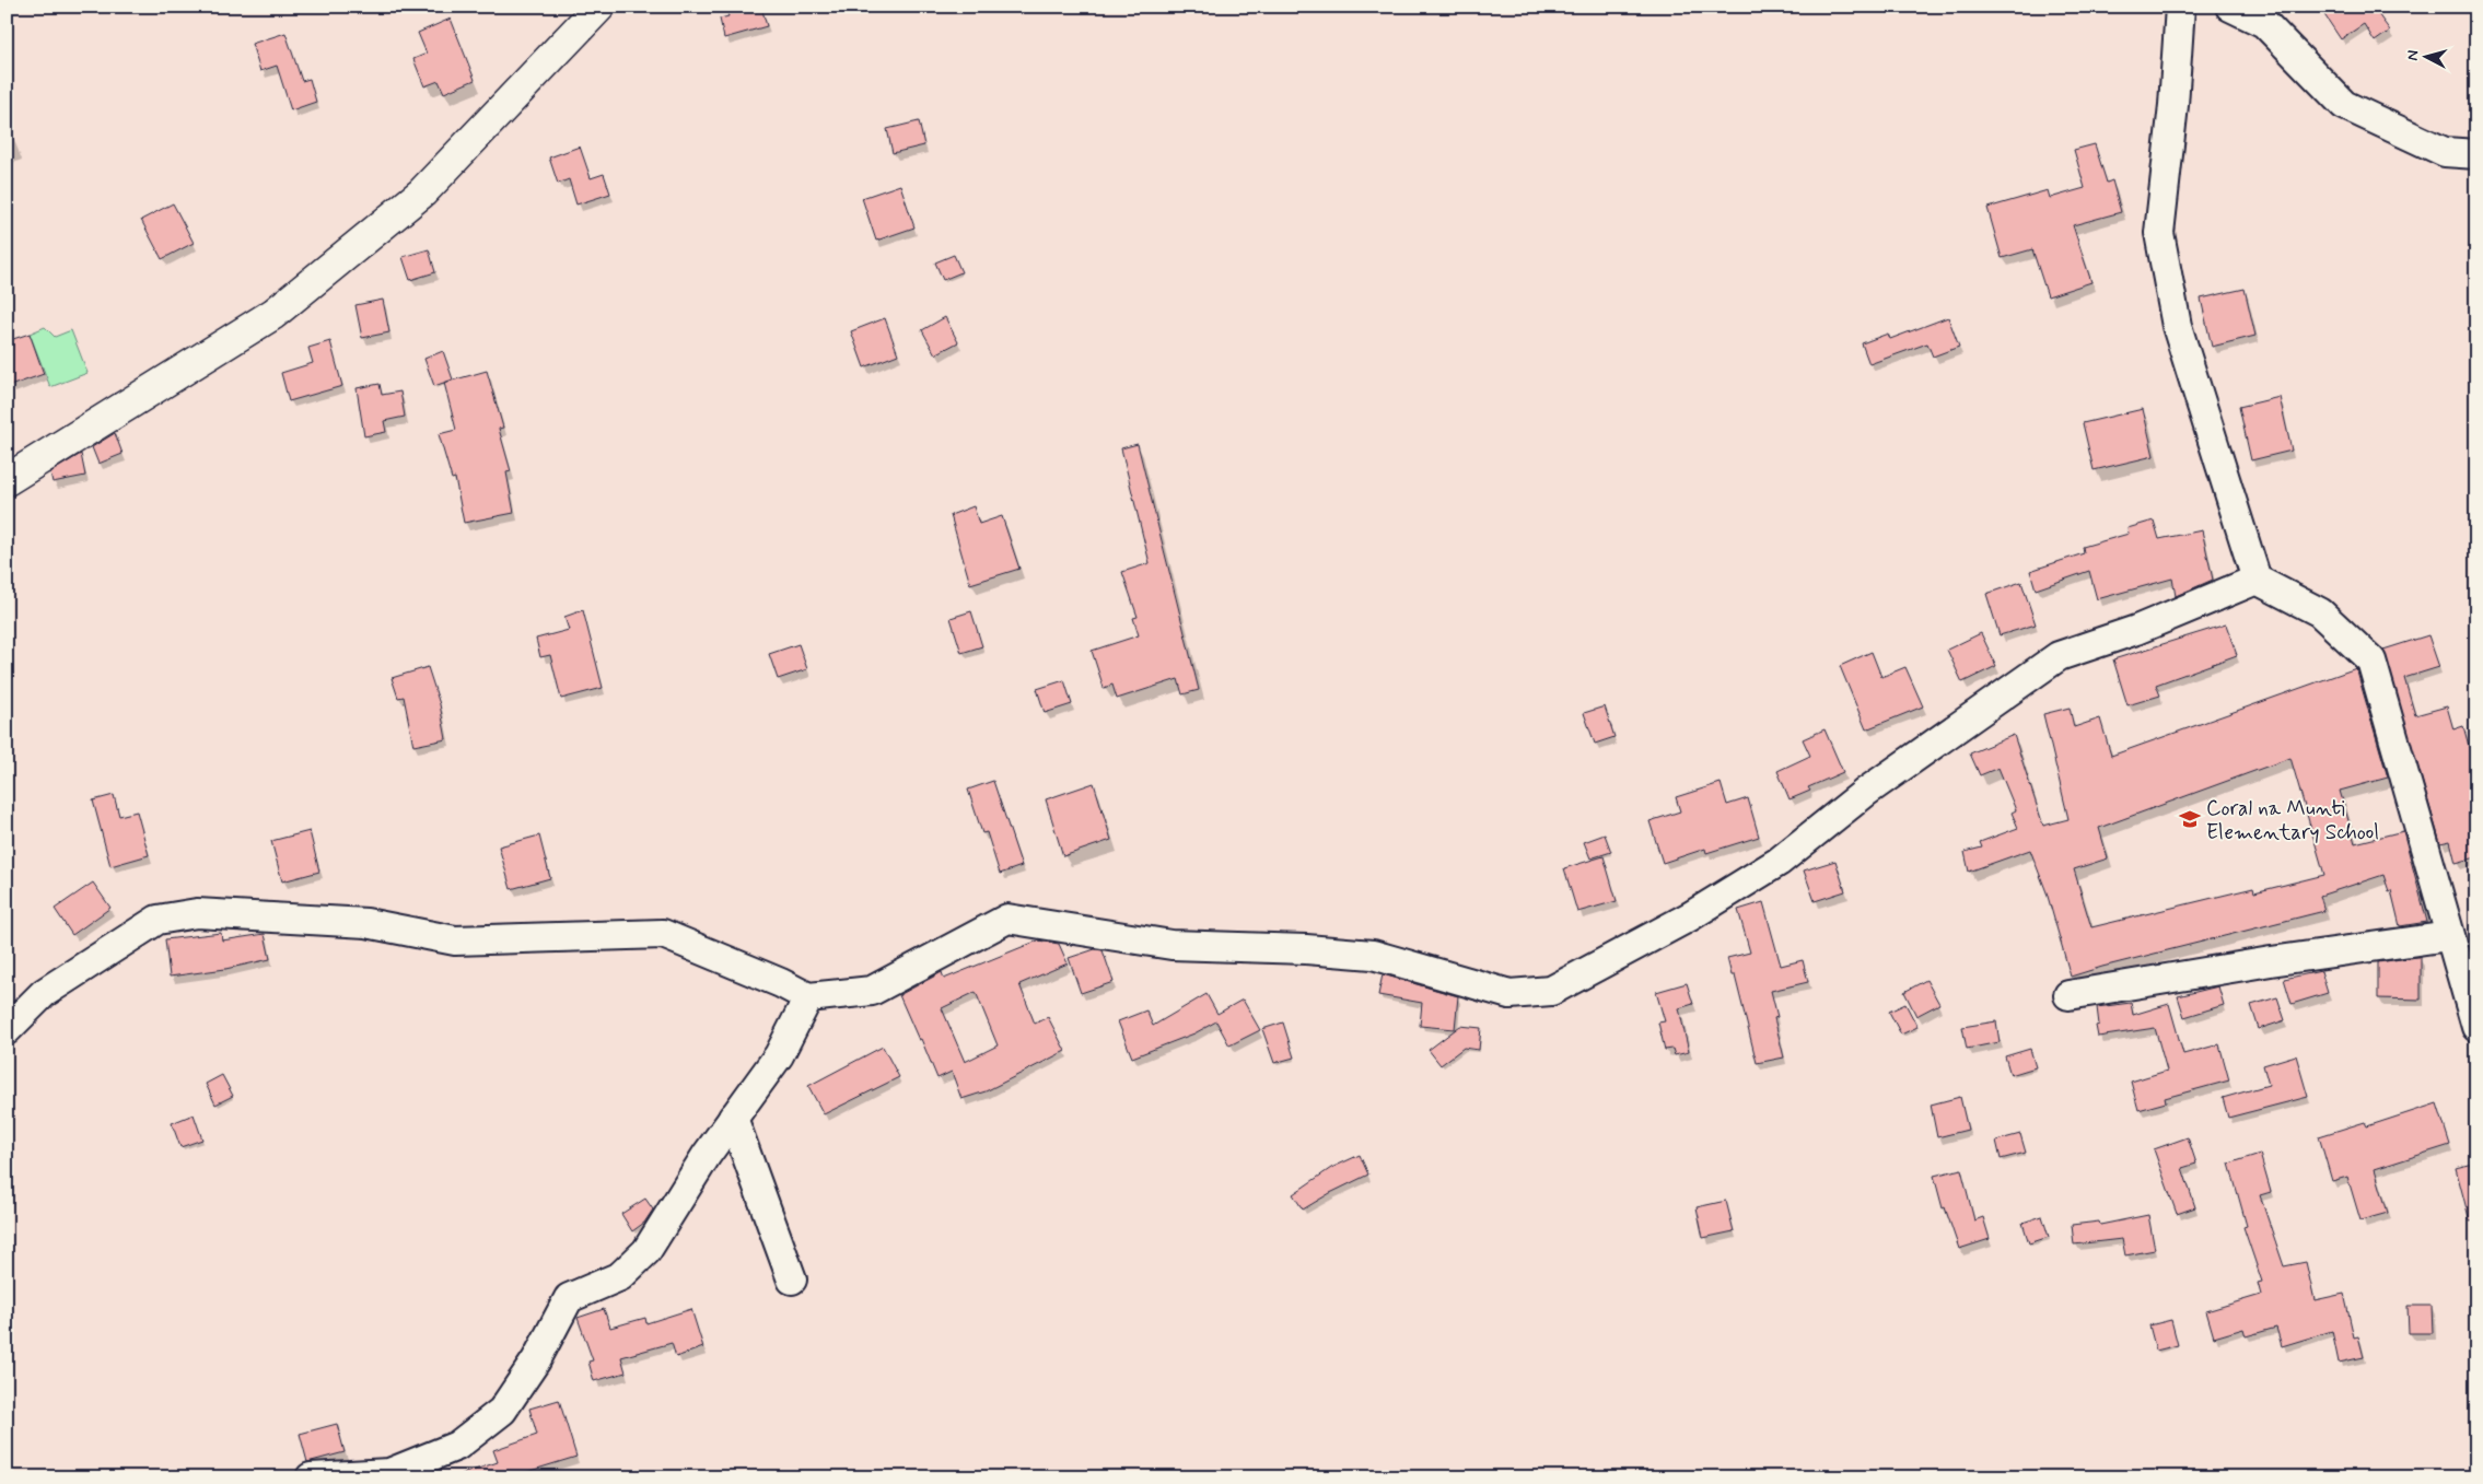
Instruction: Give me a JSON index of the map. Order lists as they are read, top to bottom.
{
  "places": {
    "school or university": ["Coral na Munti Elementary School"]
  },
  "north": "left"
}
